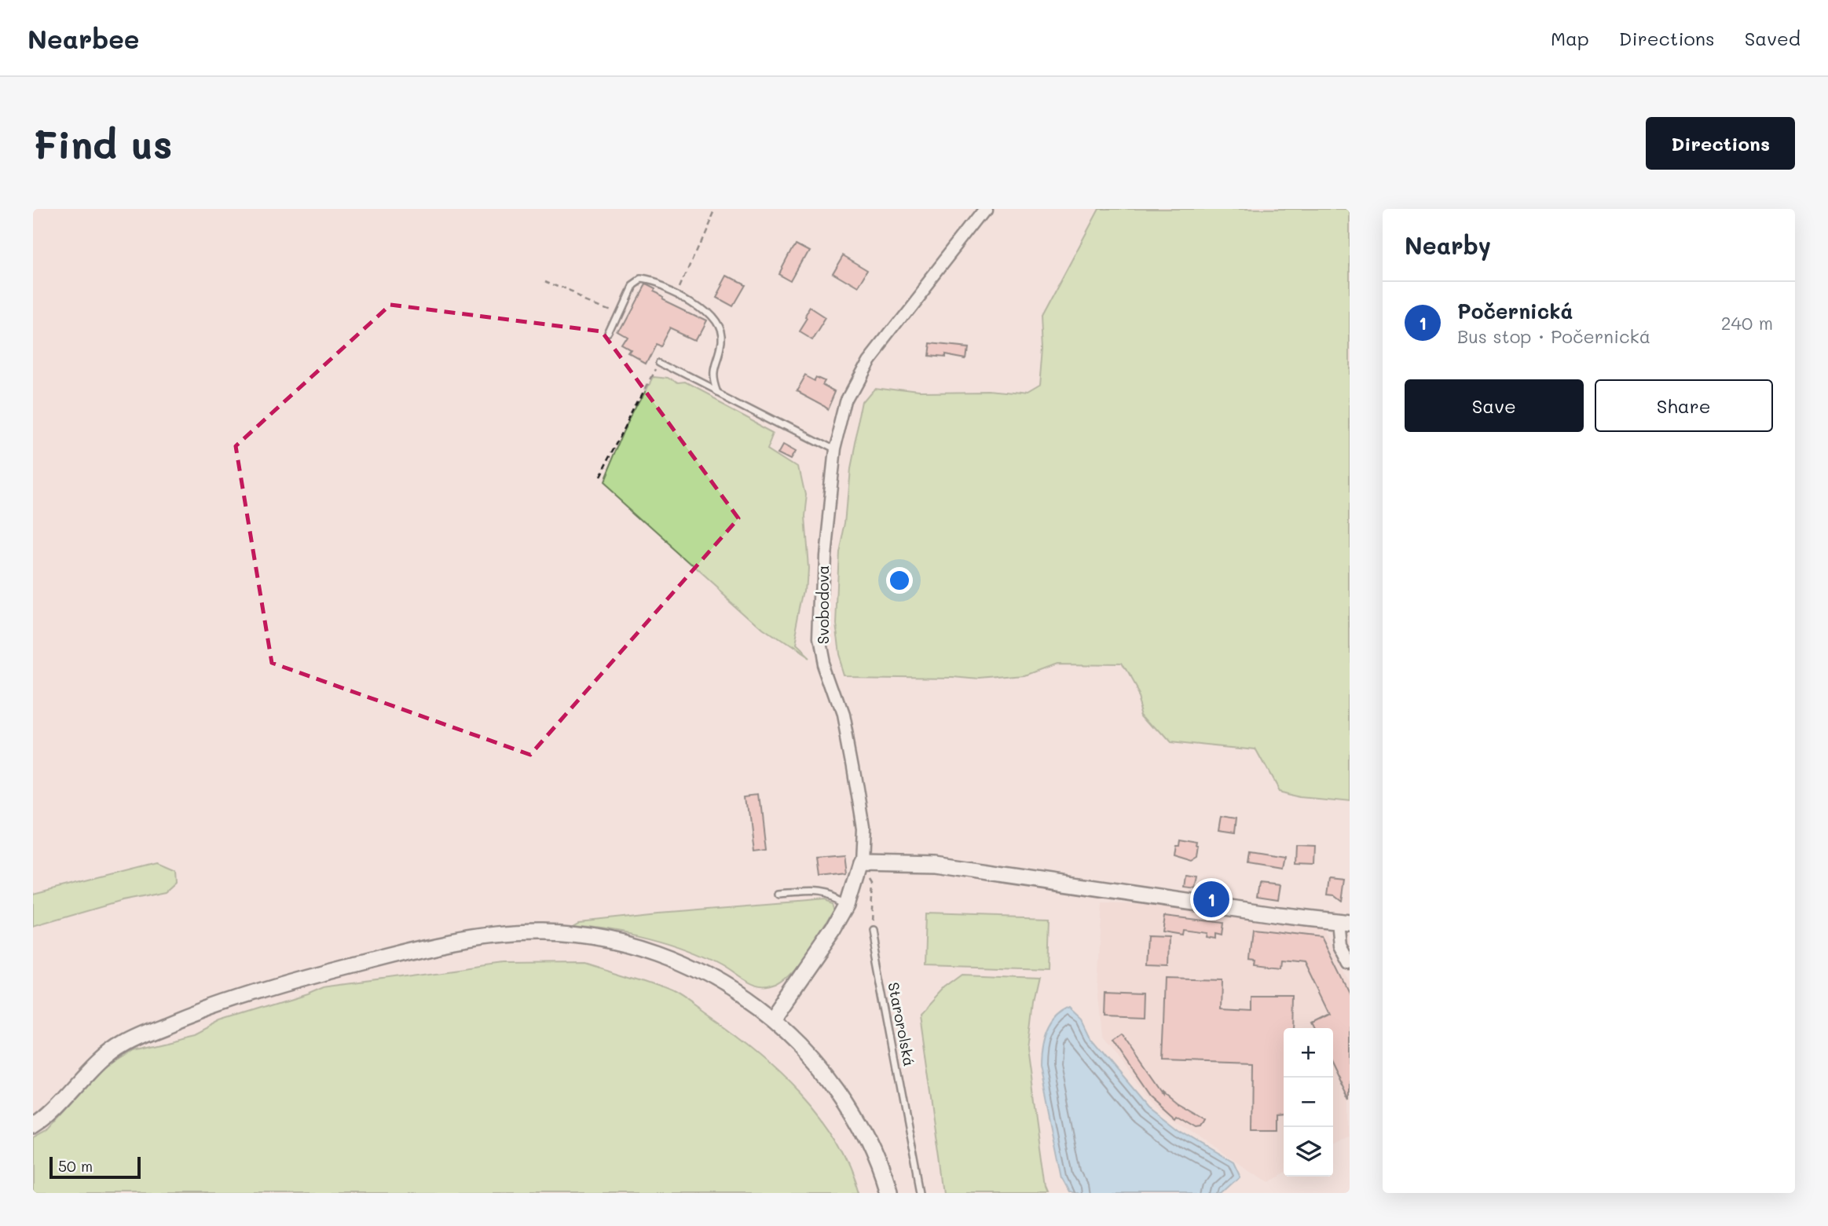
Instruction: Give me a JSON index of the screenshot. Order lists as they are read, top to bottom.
{
  "streets": {
    "main road": ["Svobodova"],
    "lane": ["Starorolská"]
  },
  "scale_bar": "50 m",
  "page": {
    "header": "Nearbee",
    "nav": ["Map", "Directions", "Saved"],
    "buttons": [
      "Directions",
      ["Save", "Share"]
    ],
    "title": "Find us",
    "heading": "Nearby",
    "list": [
      {
        "mark": "1",
        "name": "Počernická",
        "note": "Bus stop · Počernická",
        "value": "240 m"
      }
    ],
    "pins": "1",
    "map_buttons": ["+", "−"],
    "scale": "50 m"
  }
}
